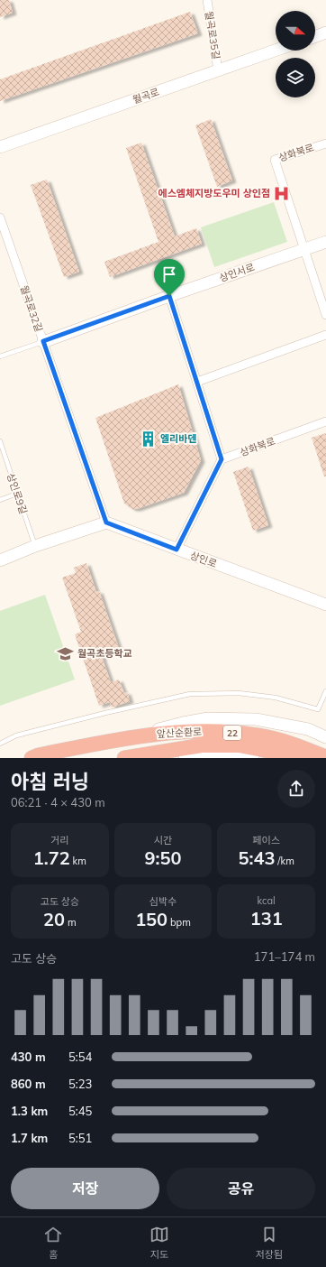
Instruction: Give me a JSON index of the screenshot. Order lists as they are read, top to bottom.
{
  "streets": {
    "highway": ["앞산순환로", "22"],
    "main road": ["월곡로", "상인서로", "상인로"],
    "street": ["월곡로35길", "상화북로", "월곡로32길"],
    "lane": ["상인로9길"]
  },
  "crossings": [
    ["월곡로35길", "월곡로"],
    ["상화북로", "상인서로"],
    ["상인서로", "월곡로32길"],
    ["월곡로32길", "상인로"]
  ],
  "places": {
    "hospital": ["에스엠체지방도우미 상인점"],
    "building": ["엘리바덴"],
    "school or university": ["월곡초등학교"]
  },
  "north": "right",
  "page": {
    "heading": ["아침 러닝", "06:21 · 4 × 430 m"],
    "stats": [
      ["거리", "1.72 km"],
      ["시간", "9:50"],
      ["페이스", "5:43 /km"],
      ["고도 상승", "20 m"],
      ["심박수", "150 bpm"],
      ["kcal", "131"]
    ],
    "chart": ["고도 상승", "171–174 m"],
    "list": [
      {
        "name": "430 m",
        "note": "5:54"
      },
      {
        "name": "860 m",
        "note": "5:23"
      },
      {
        "name": "1.3 km",
        "note": "5:45"
      },
      {
        "name": "1.7 km",
        "note": "5:51"
      }
    ],
    "buttons": ["저장", "공유"],
    "tabs": ["홈", "지도", "저장됨"]
  }
}
